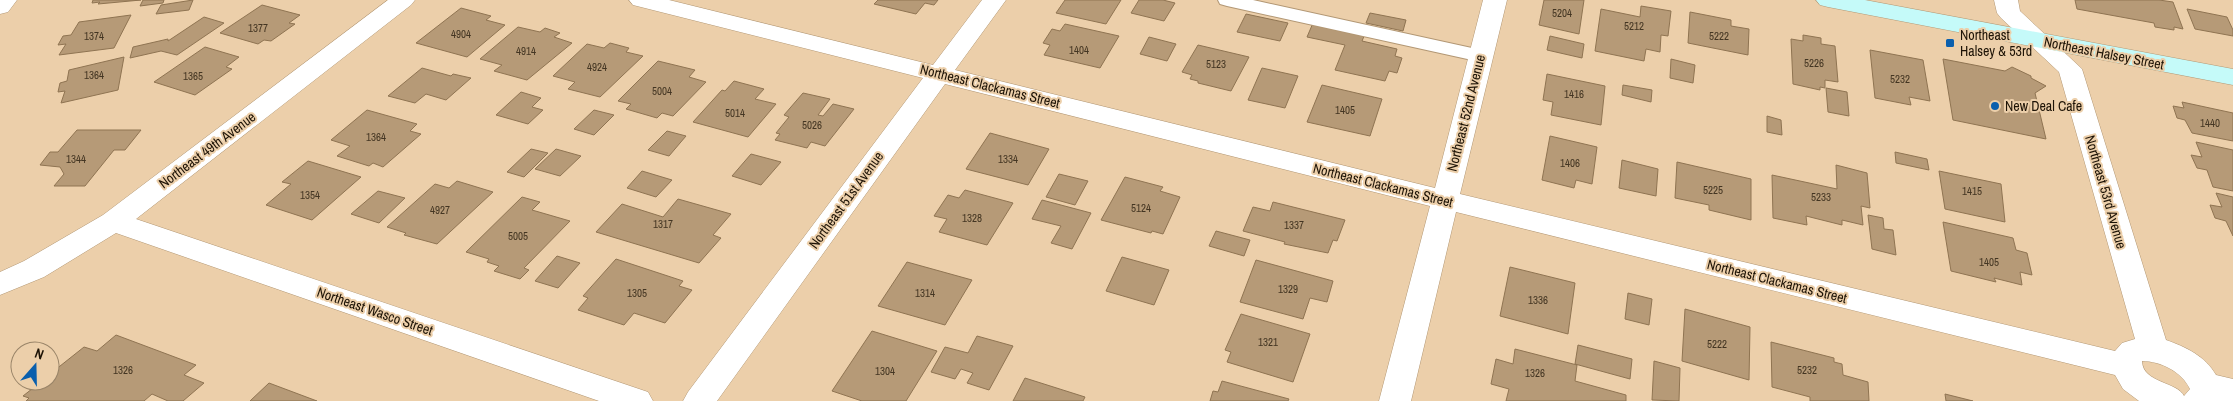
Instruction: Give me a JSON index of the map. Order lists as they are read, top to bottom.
{
  "streets": {
    "main road": ["Northeast Halsey Street"],
    "street": [
      "Northeast Clackamas Street",
      "Northeast 52nd Avenue",
      "Northeast 49th Avenue",
      "Northeast 53rd Avenue",
      "Northeast 51st Avenue",
      "Northeast Wasco Street"
    ]
  },
  "crossings": [
    ["Northeast Halsey Street", "Northeast 53rd Avenue"],
    ["Northeast Clackamas Street", "Northeast 52nd Avenue"],
    ["Northeast Clackamas Street", "Northeast 51st Avenue"],
    ["Northeast 49th Avenue", "Northeast Wasco Street"]
  ],
  "places": {
    "transit": ["Northeast Halsey & 53rd"],
    "other": ["New Deal Cafe"]
  },
  "house_numbers": [
    "5204",
    "5212",
    "1377",
    "4904",
    "1374",
    "5222",
    "1404",
    "4914",
    "5226",
    "5123",
    "4924",
    "1364",
    "1365",
    "5232",
    "5004",
    "1416",
    "1405",
    "5014",
    "1440",
    "5026",
    "1364",
    "1344",
    "1334",
    "1406",
    "5225",
    "1415",
    "1354",
    "5233",
    "5124",
    "4927",
    "1328",
    "1317",
    "1337",
    "5005",
    "1405",
    "1329",
    "1305",
    "1314",
    "1336",
    "1321",
    "5222",
    "1326",
    "5232",
    "1304",
    "1326"
  ],
  "north": "top"
}
